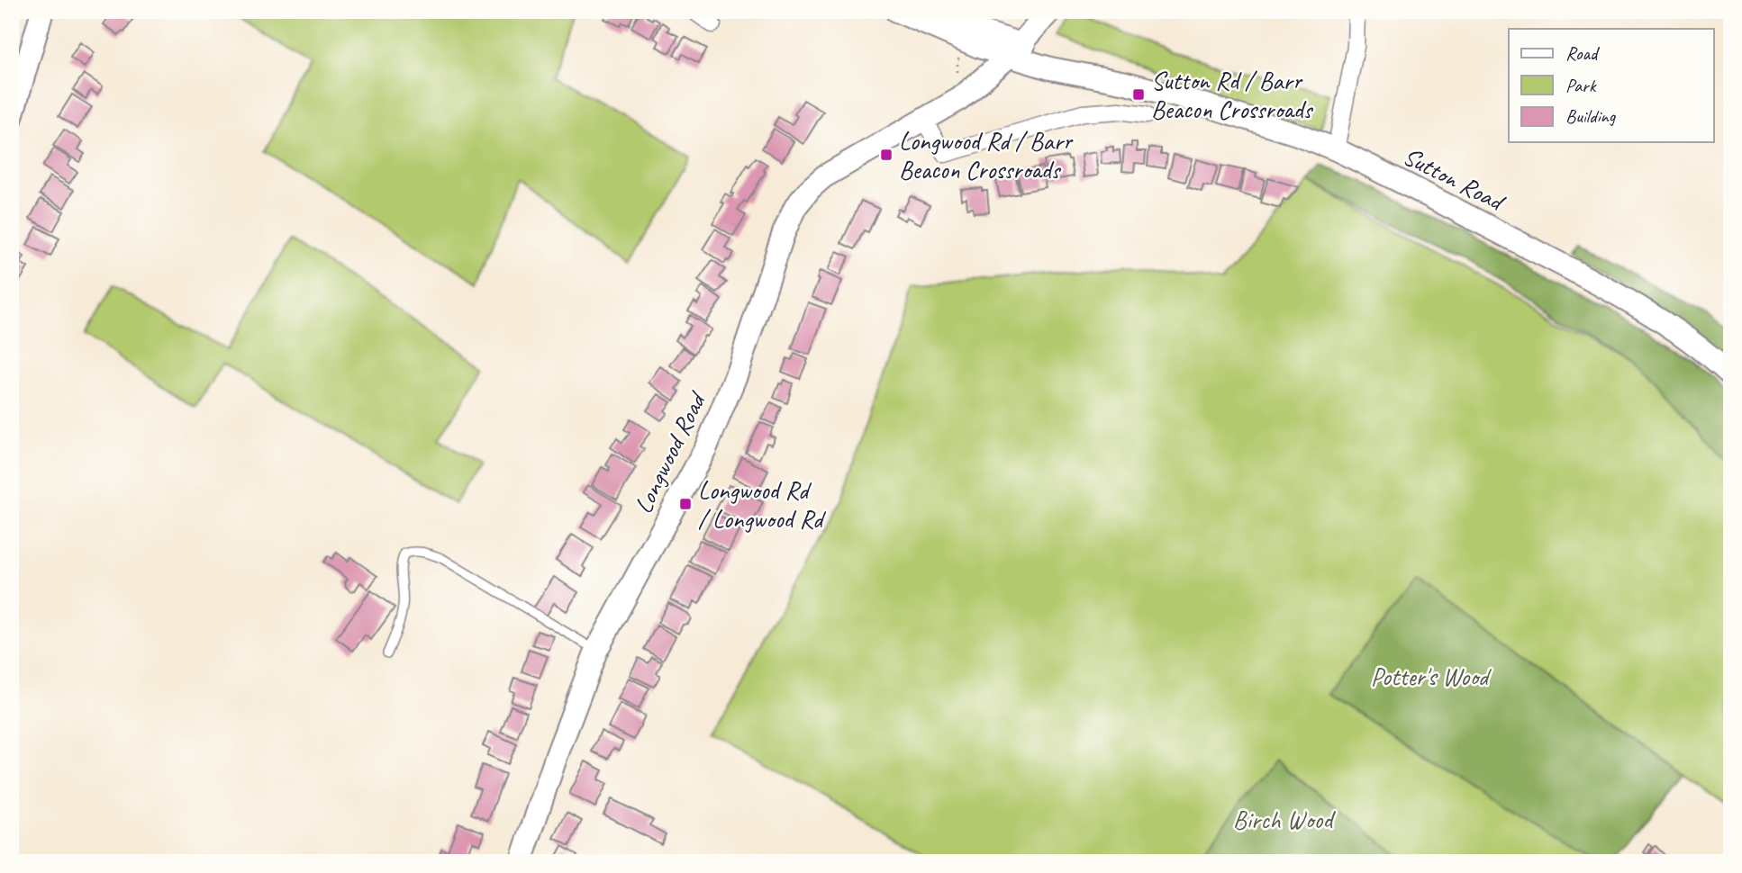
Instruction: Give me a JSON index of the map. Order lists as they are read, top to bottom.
{
  "streets": {
    "main road": ["Sutton Road", "Longwood Road"]
  },
  "crossings": [
    ["Sutton Road", "Longwood Road"]
  ],
  "parks": ["Potter's Wood", "Birch Wood"],
  "places": {
    "transit": ["Sutton Rd / Barr Beacon Crossroads", "Longwood Rd / Barr Beacon Crossroads", "Longwood Rd / Longwood Rd"]
  },
  "legend": ["Road", "Park", "Building"]
}
